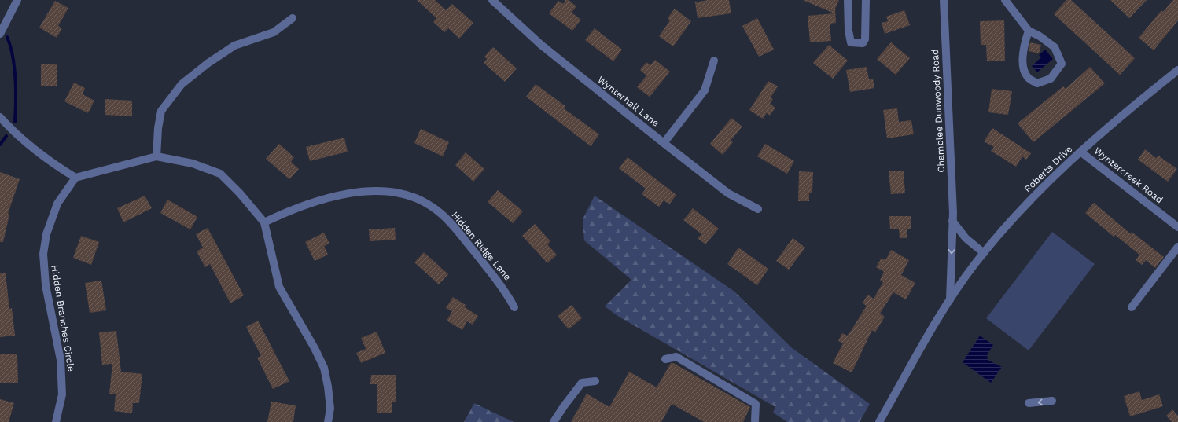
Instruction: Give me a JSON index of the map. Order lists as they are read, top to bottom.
{
  "streets": {
    "street": [
      "Wynterhall Lane",
      "Chamblee Dunwoody Road",
      "Roberts Drive",
      "Wyntercreek Road",
      "Hidden Ridge Lane",
      "Hidden Branches Circle"
    ]
  },
  "crossings": [
    ["Chamblee Dunwoody Road", "Roberts Drive"],
    ["Roberts Drive", "Wyntercreek Road"]
  ]
}
